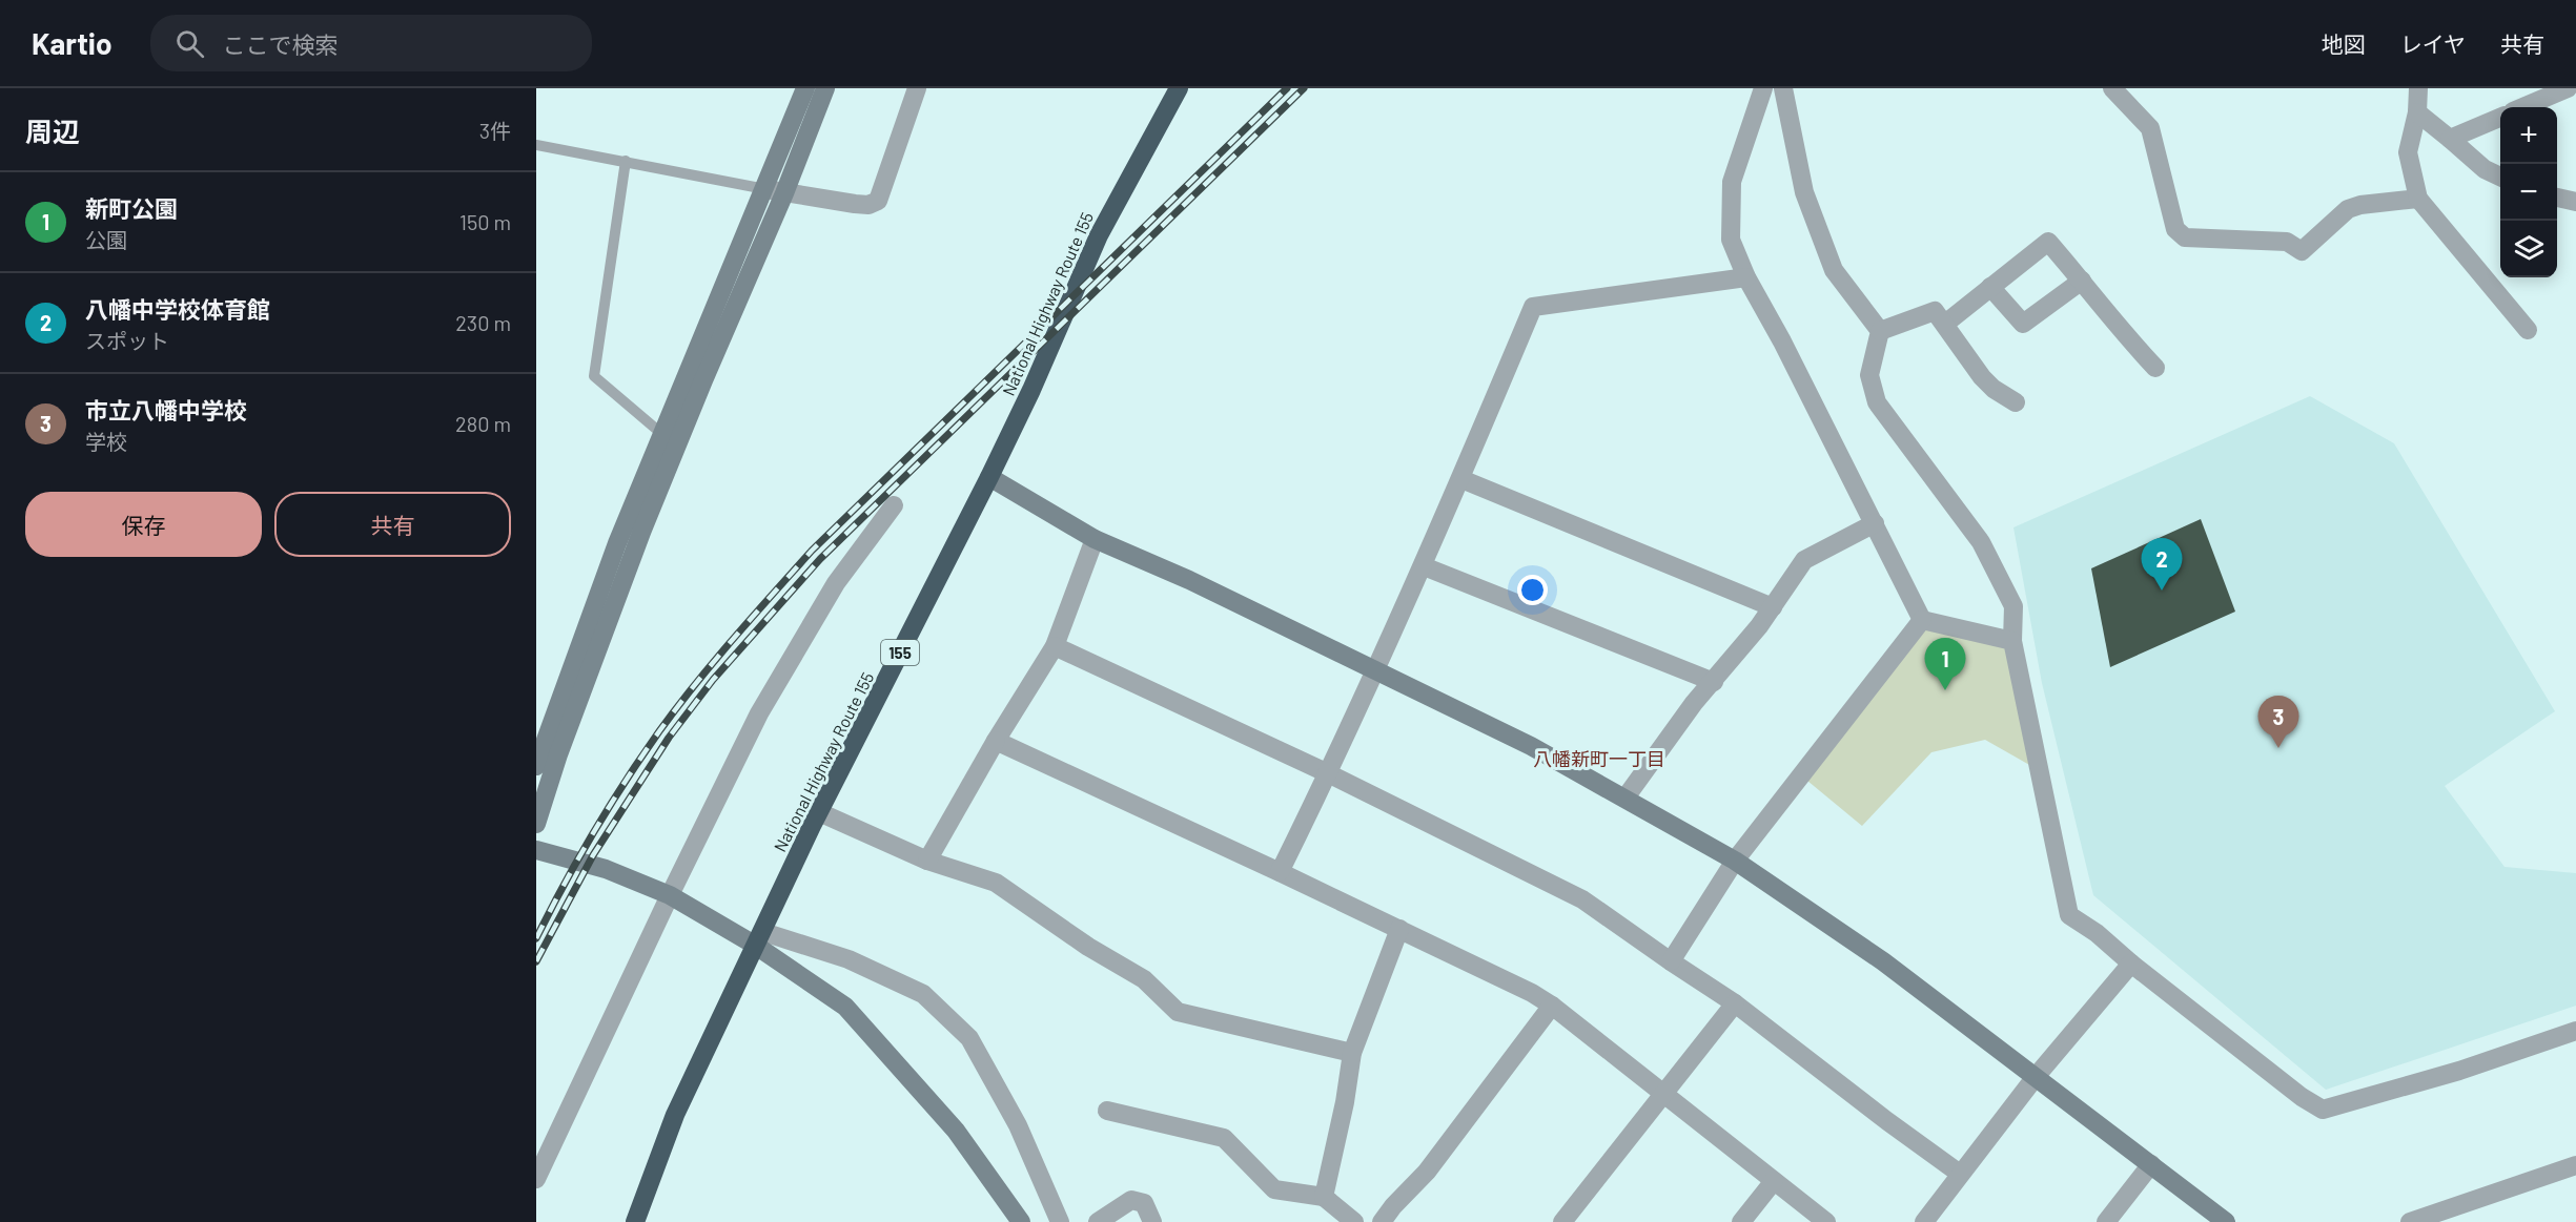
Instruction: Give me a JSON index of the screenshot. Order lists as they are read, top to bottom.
{
  "streets": {
    "highway": ["National Highway Route 155", "155"]
  },
  "districts": ["八幡新町一丁目"],
  "page": {
    "header": "Kartio",
    "search": "ここで検索",
    "nav": ["地図", "レイヤ", "共有"],
    "heading": ["周辺", "3件"],
    "map_buttons": ["+", "−"],
    "list": [
      {
        "mark": "1",
        "name": "新町公園",
        "note": "公園",
        "value": "150 m"
      },
      {
        "mark": "2",
        "name": "八幡中学校体育館",
        "note": "スポット",
        "value": "230 m"
      },
      {
        "mark": "3",
        "name": "市立八幡中学校",
        "note": "学校",
        "value": "280 m"
      }
    ],
    "buttons": ["保存", "共有"],
    "pins": ["2", "1", "3"]
  }
}
